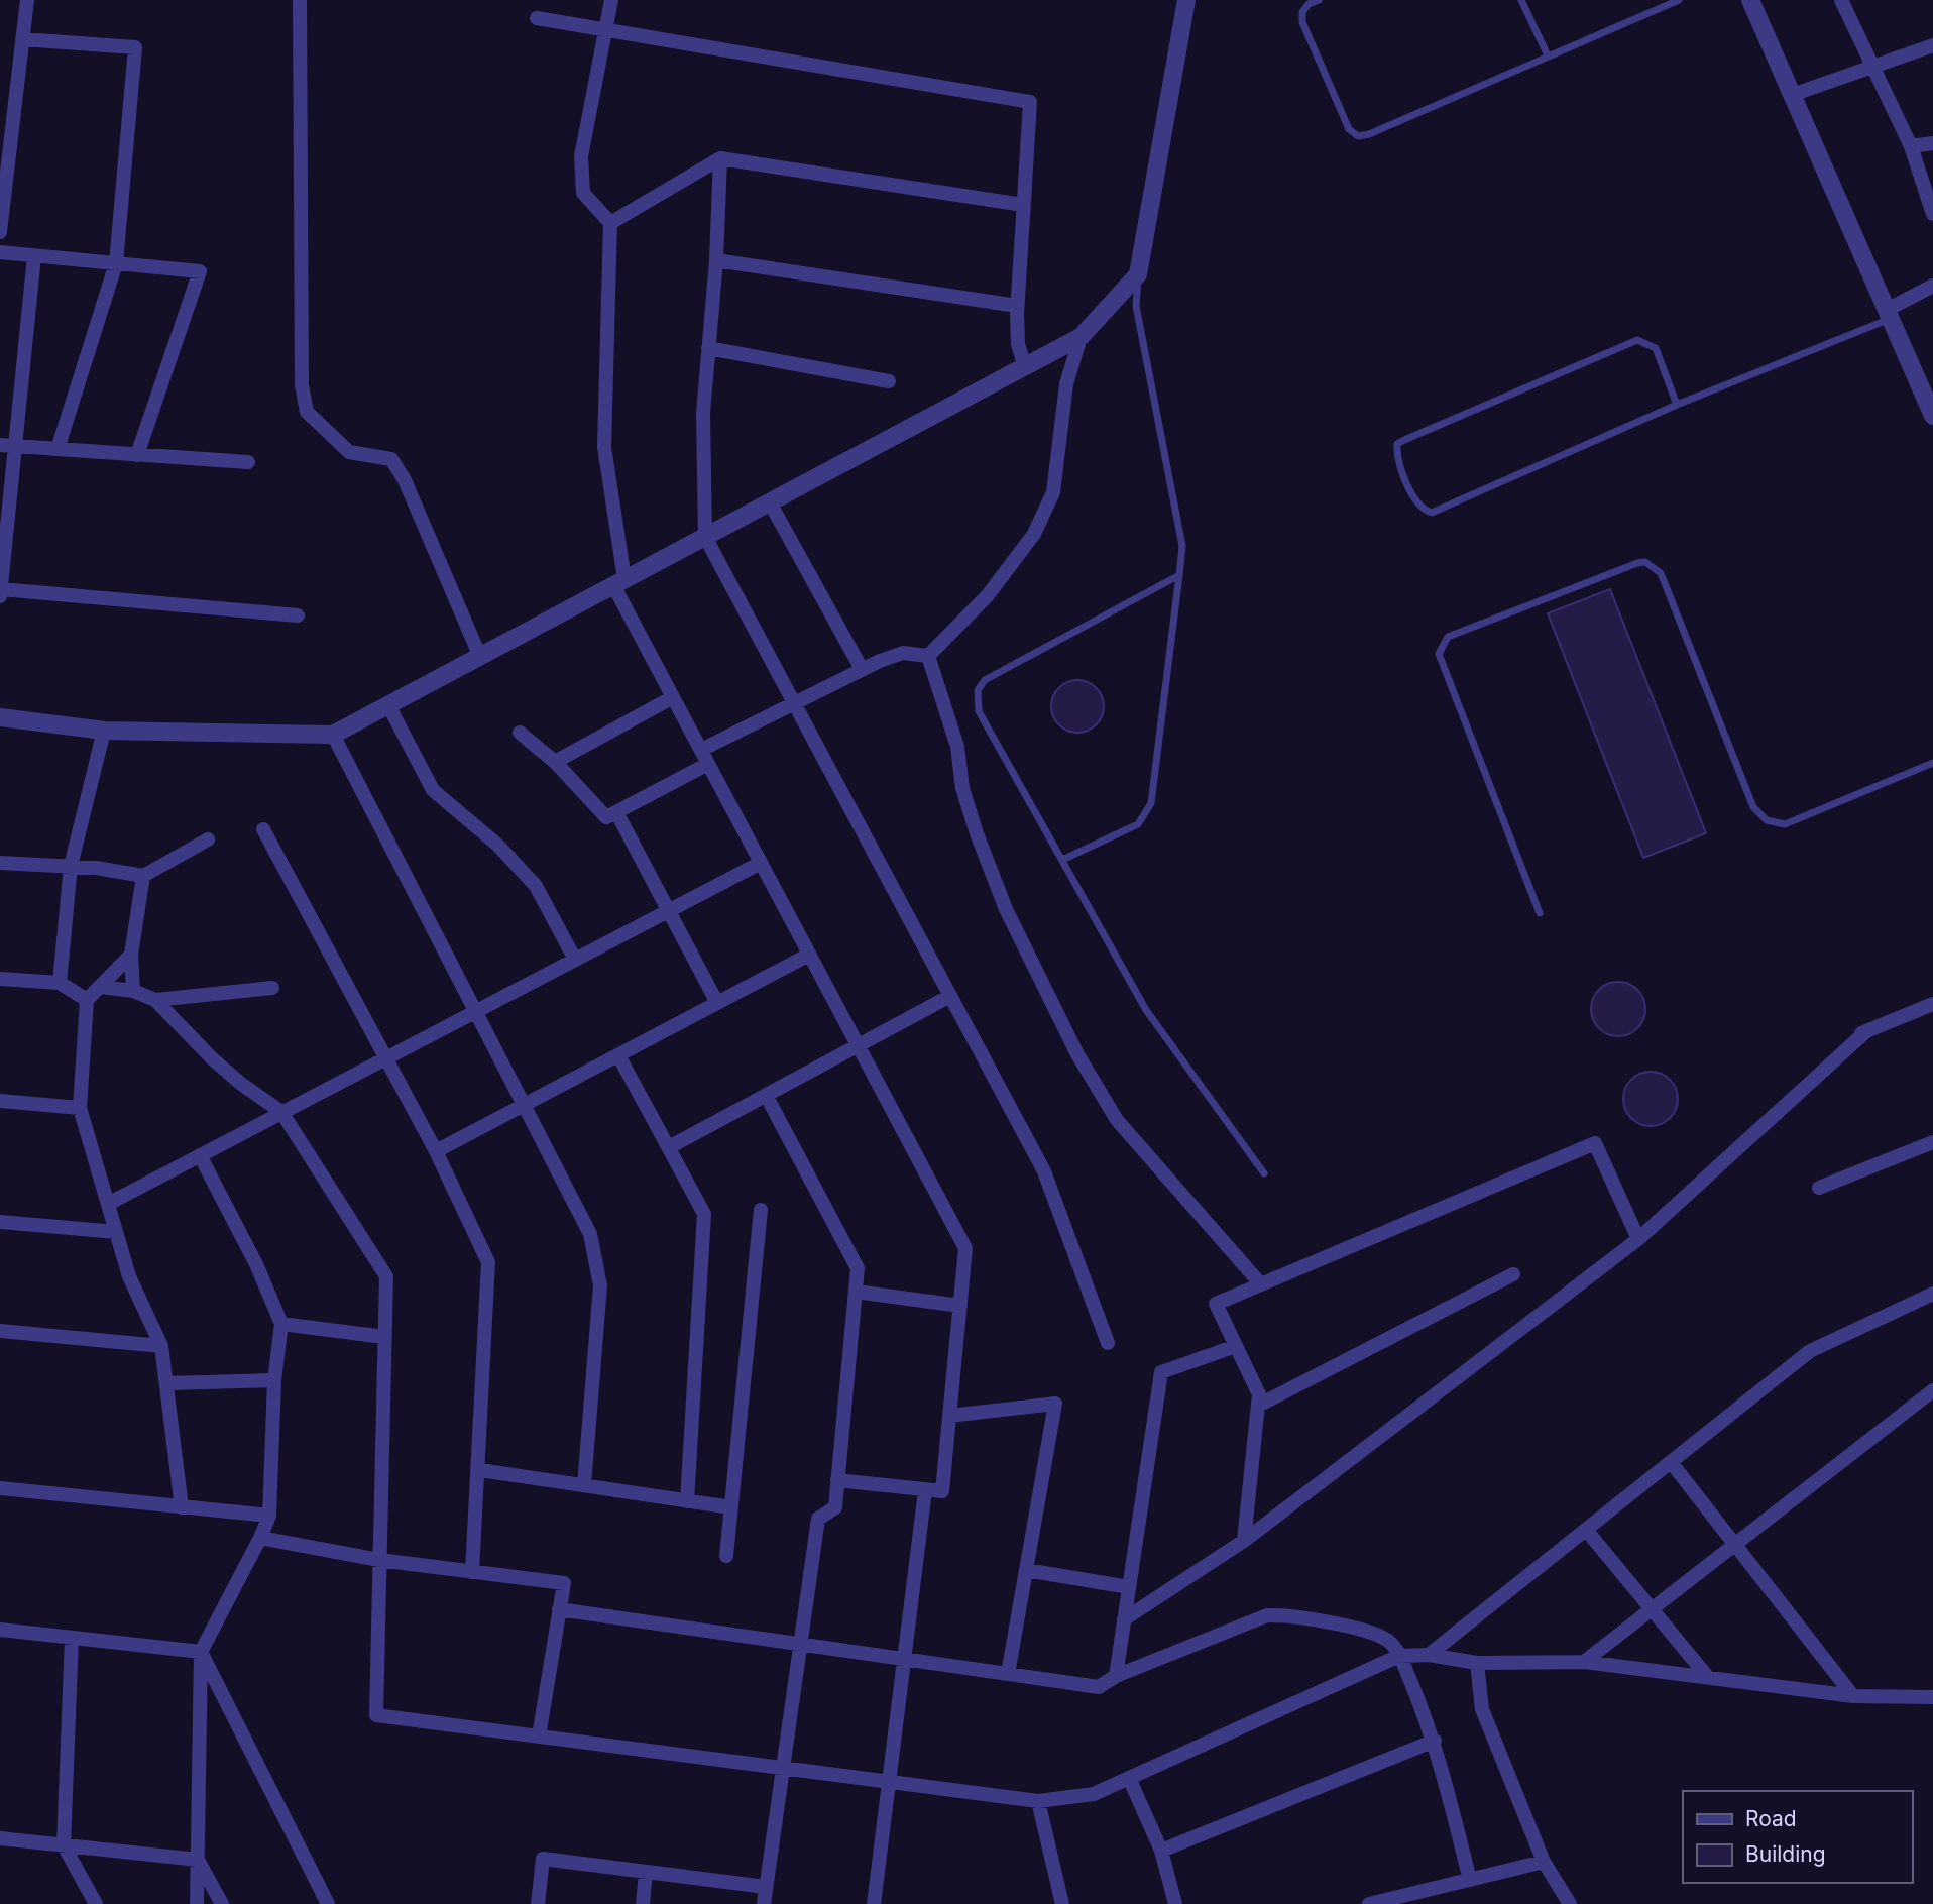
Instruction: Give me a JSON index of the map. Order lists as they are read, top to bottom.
{
  "legend": ["Road", "Building"]
}
